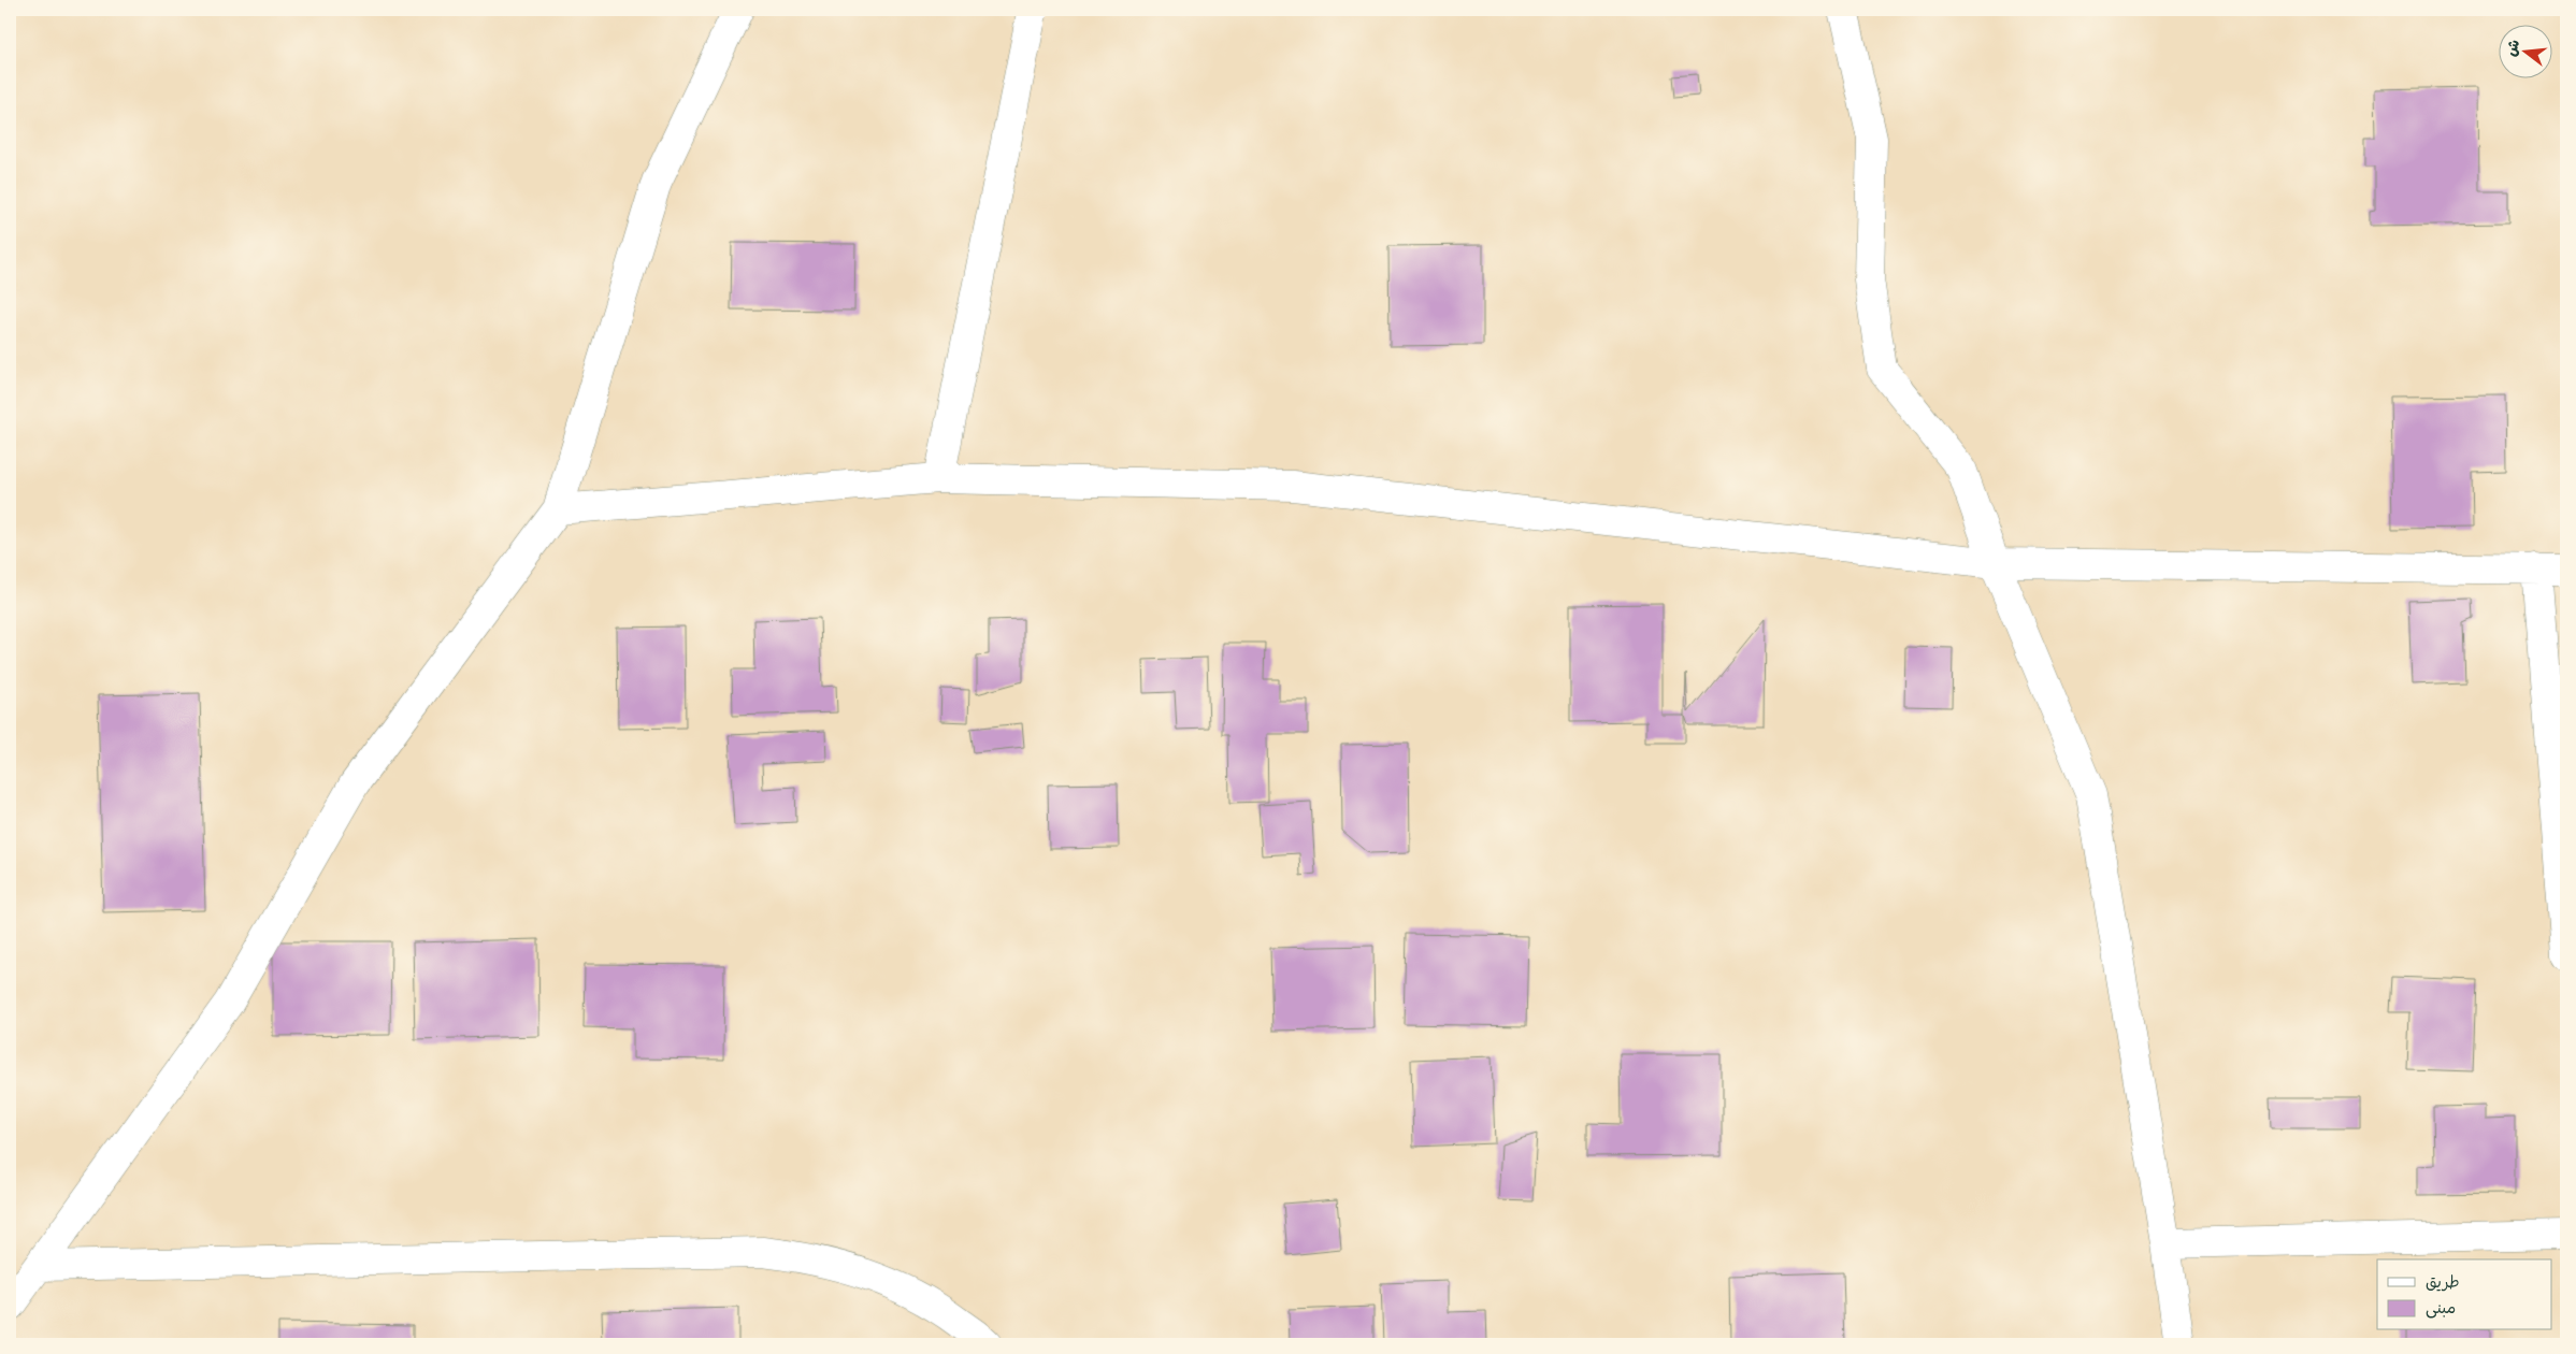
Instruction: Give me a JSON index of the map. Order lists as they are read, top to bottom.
{
  "legend": ["طريق", "مبنى"],
  "north": "left"
}
